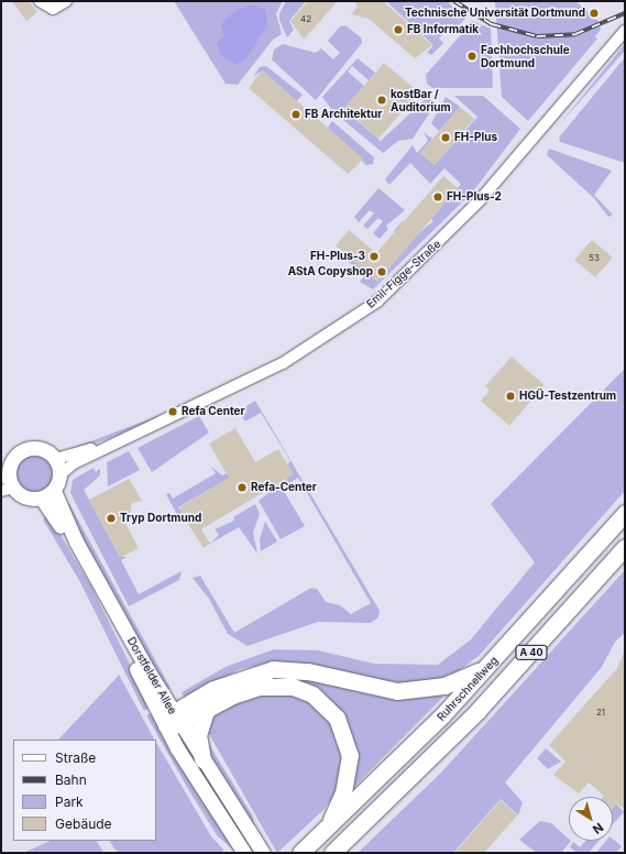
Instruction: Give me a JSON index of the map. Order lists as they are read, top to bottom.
{
  "streets": {
    "highway": ["A 40", "Ruhrschnellweg"],
    "main road": ["Emil-Figge-Straße", "Dorstfelder Allee"]
  },
  "crossings": [
    ["Emil-Figge-Straße", "Dorstfelder Allee"]
  ],
  "places": [
    "Technische Universität Dortmund",
    "FB Informatik",
    "Fachhochschule Dortmund",
    "kostBar / Auditorium",
    "FB Architektur",
    "FH-Plus",
    "FH-Plus-2",
    "FH-Plus-3",
    "AStA Copyshop",
    "HGÜ-Testzentrum",
    "Refa Center",
    "Refa-Center",
    "Tryp Dortmund"
  ],
  "house_numbers": ["42", "53", "21"],
  "legend": [
    "Straße",
    "Bahn",
    "Park",
    "Gebäude"
  ],
  "north": "bottom right"
}
